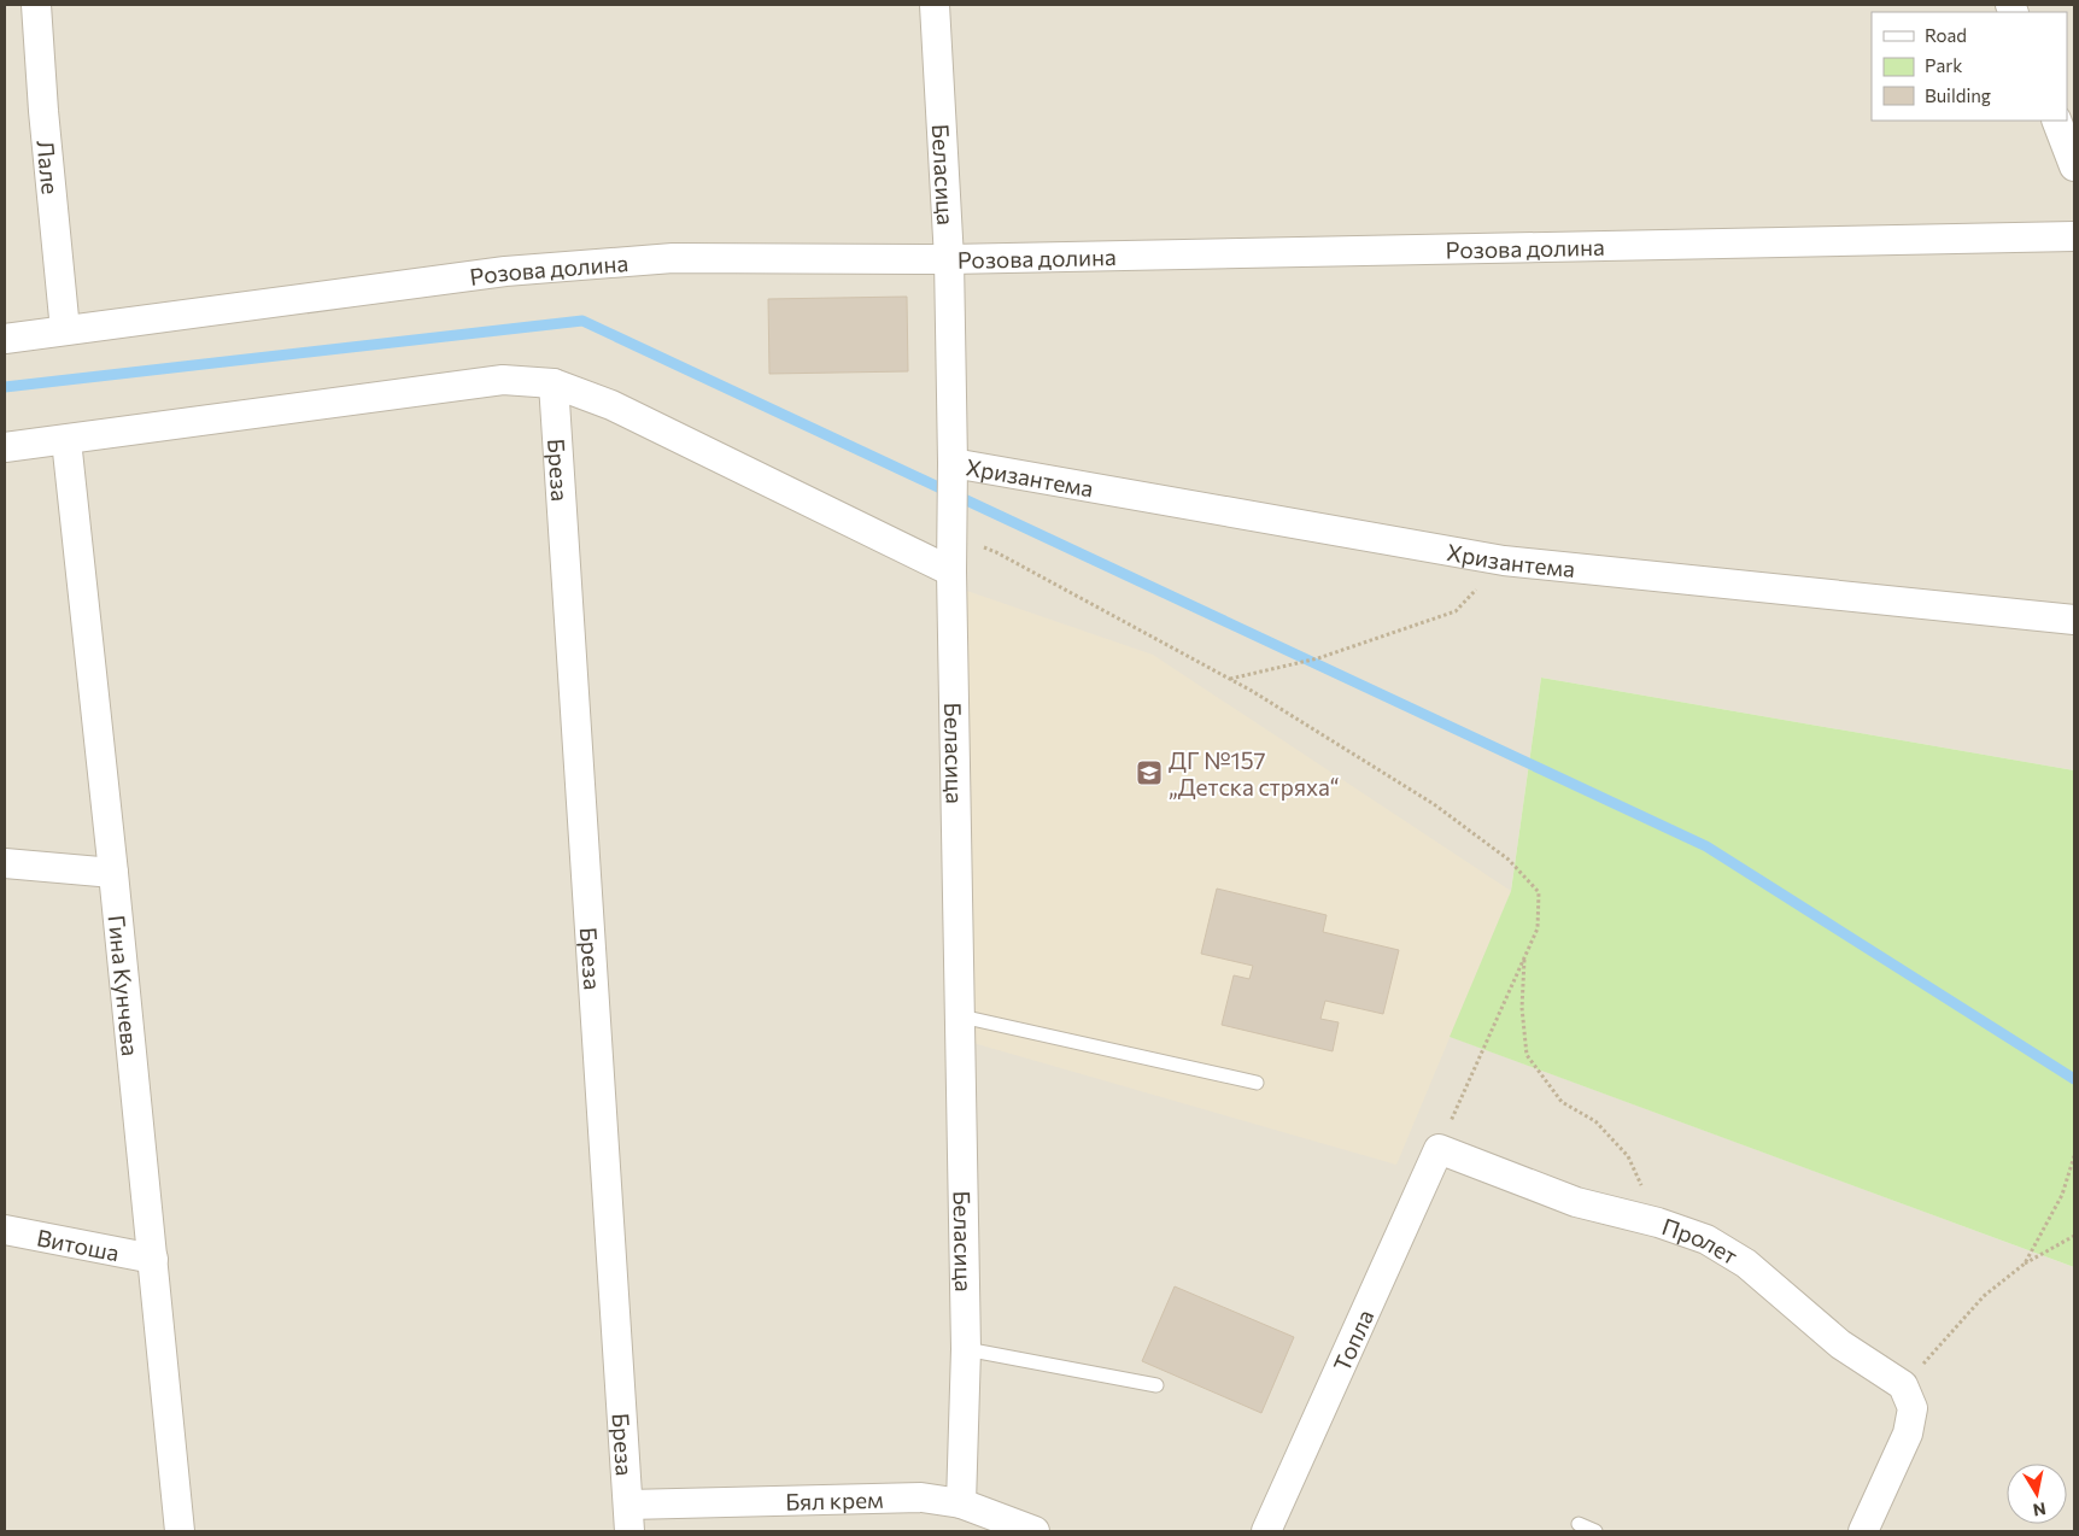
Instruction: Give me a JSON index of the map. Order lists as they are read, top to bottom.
{
  "streets": {
    "street": [
      "Лале",
      "Беласица",
      "Розова долина",
      "Бреза",
      "Хризантема",
      "Гина Кунчева",
      "Пролет",
      "Витоша",
      "Топла",
      "Бял крем"
    ]
  },
  "crossings": [
    ["Лале", "Розова долина"],
    ["Беласица", "Розова долина"],
    ["Беласица", "Хризантема"],
    ["Беласица", "Бял крем"],
    ["Бреза", "Бял крем"],
    ["Гина Кунчева", "Витоша"],
    ["Пролет", "Топла"]
  ],
  "places": {
    "school or university": ["ДГ №157 „Детска стряха“"]
  },
  "legend": ["Road", "Park", "Building"],
  "north": "bottom"
}
